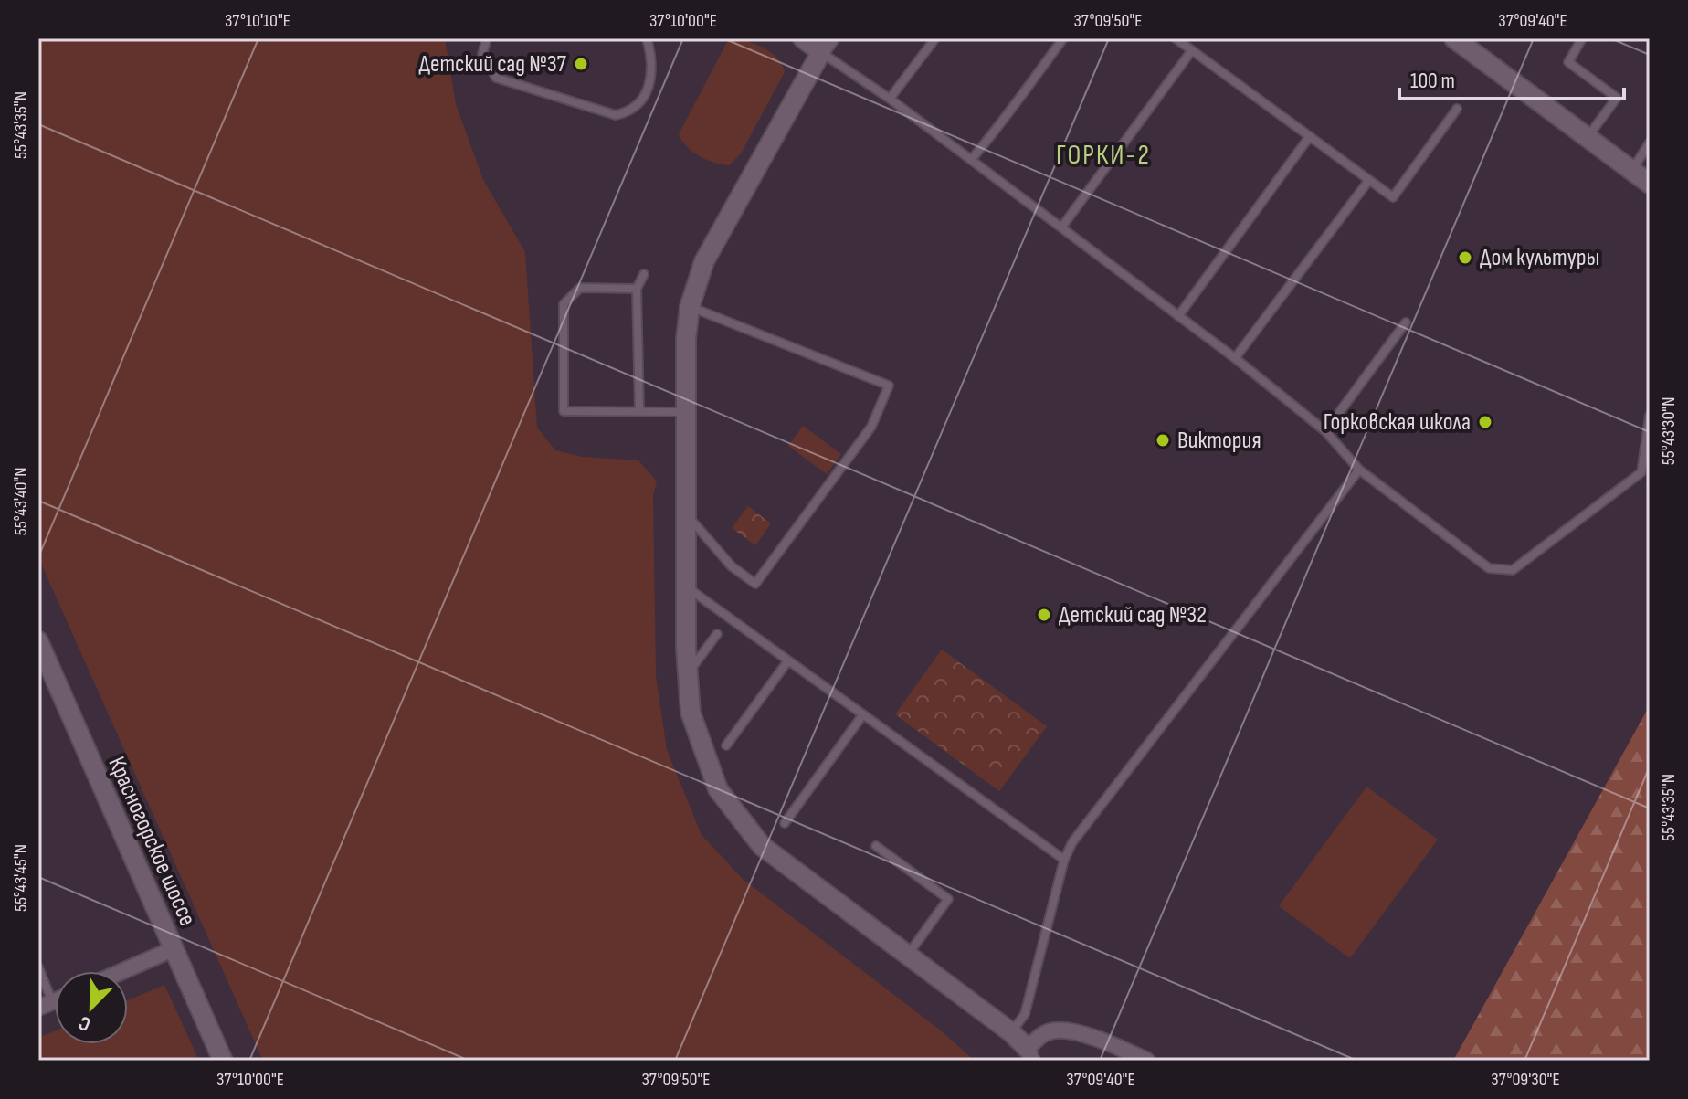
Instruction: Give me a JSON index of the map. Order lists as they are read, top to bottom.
{
  "streets": {
    "street": ["Красногорское шоссе"]
  },
  "districts": ["ГОРКИ-2"],
  "places": [
    "Детский сад №37",
    "Дом культуры",
    "Горковская школа",
    "Виктория",
    "Детский сад №32"
  ],
  "scale_bar": "100 m",
  "north": "bottom left",
  "coordinates": [
    "37°10'10\"E",
    "37°10'00\"E",
    "37°09'50\"E",
    "37°09'40\"E",
    "55°43'35\"N",
    "55°43'30\"N",
    "55°43'40\"N",
    "55°43'45\"N",
    "37°09'30\"E"
  ]
}
